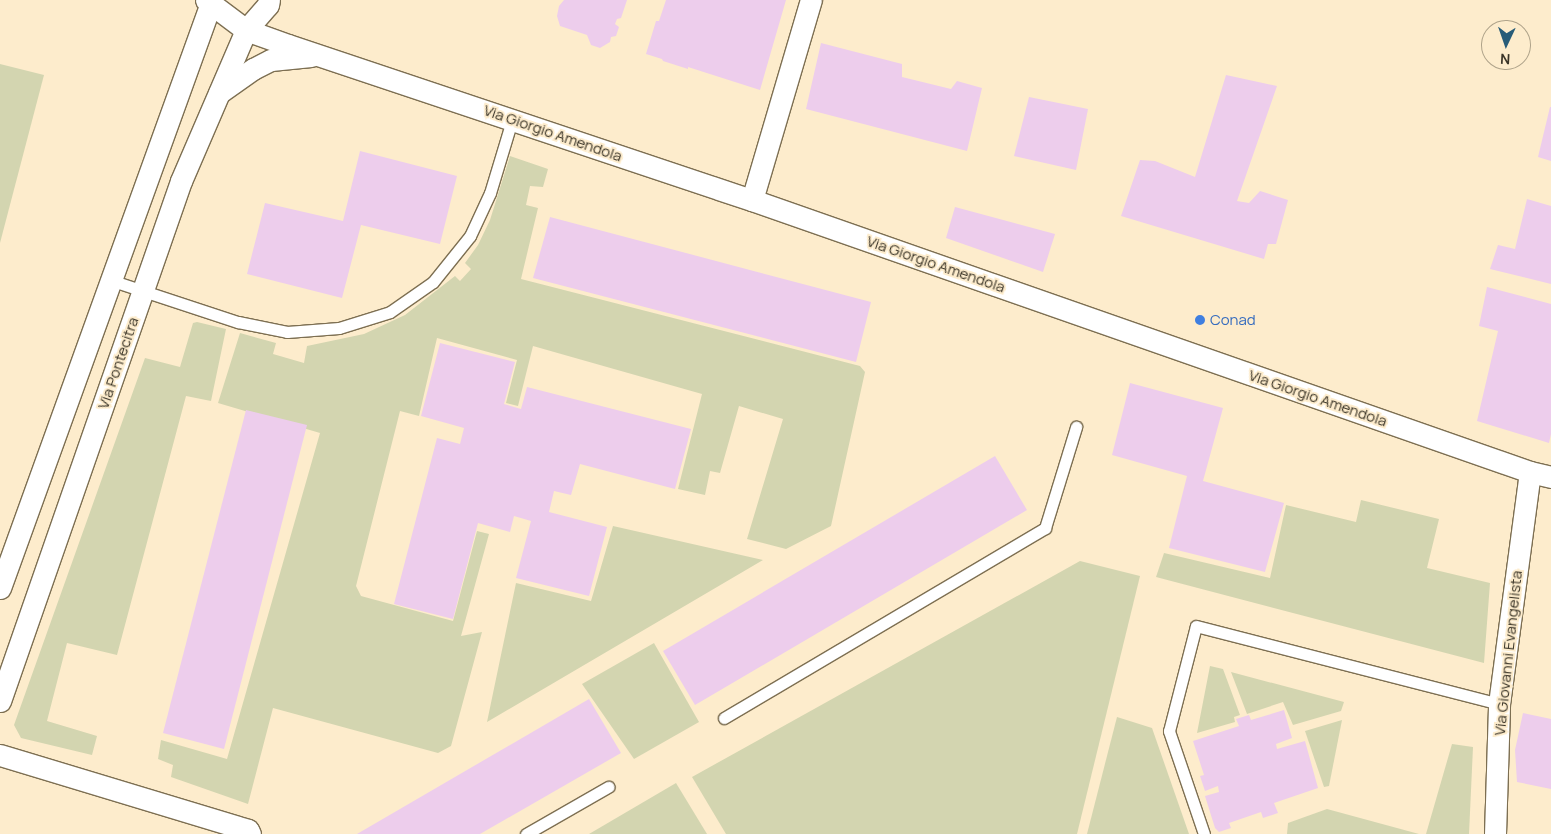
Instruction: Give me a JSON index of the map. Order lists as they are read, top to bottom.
{
  "streets": {
    "street": ["Via Giorgio Amendola", "Via Pontecitra", "Via Giovanni Evangelista"]
  },
  "crossings": [
    ["Via Giorgio Amendola", "Via Pontecitra"],
    ["Via Giorgio Amendola", "Via Giovanni Evangelista"]
  ],
  "places": ["Conad"],
  "north": "bottom"
}
